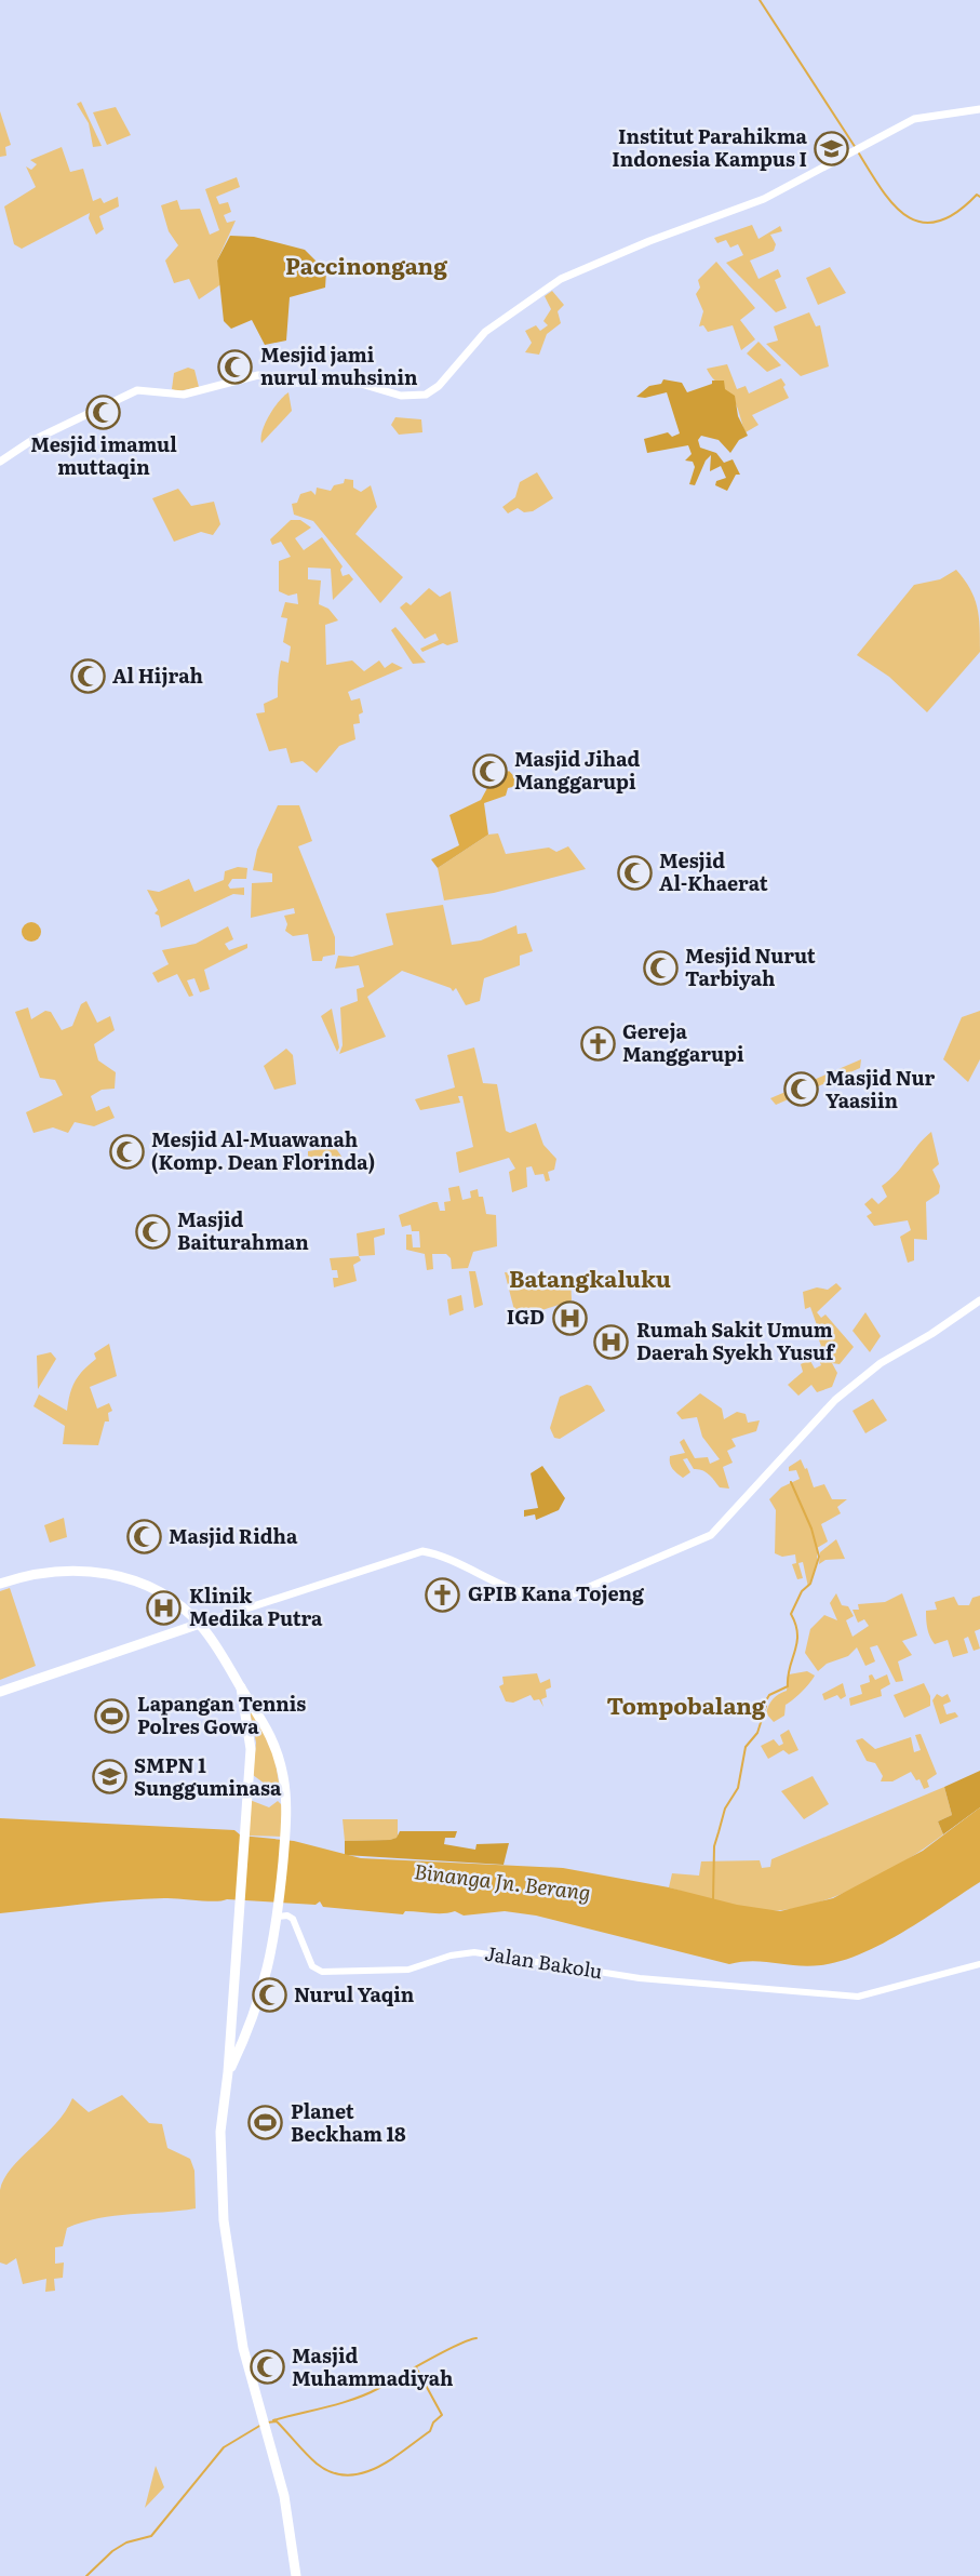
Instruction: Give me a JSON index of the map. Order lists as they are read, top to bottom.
{
  "streets": {
    "main road": ["Jalan Bakolu"]
  },
  "districts": ["Paccinongang", "Batangkaluku", "Tompobalang"],
  "water": ["Binanga Jn. Berang"],
  "places": {
    "school or university": ["Institut Parahikma Indonesia Kampus I", "SMPN 1 Sungguminasa"],
    "mosque": [
      "Mesjid jami nurul muhsinin",
      "Mesjid imamul muttaqin",
      "Al Hijrah",
      "Masjid Jihad Manggarupi",
      "Mesjid Al-Khaerat",
      "Mesjid Nurut Tarbiyah",
      "Masjid Nur Yaasiin",
      "Mesjid Al-Muawanah (Komp. Dean Florinda)",
      "Masjid Baiturahman",
      "Masjid Ridha",
      "Nurul Yaqin",
      "Masjid Muhammadiyah"
    ],
    "church": ["Gereja Manggarupi", "GPIB Kana Tojeng"],
    "hospital": ["IGD", "Rumah Sakit Umum Daerah Syekh Yusuf", "Klinik Medika Putra"],
    "sports": ["Lapangan Tennis Polres Gowa", "Planet Beckham 18"]
  }
}
